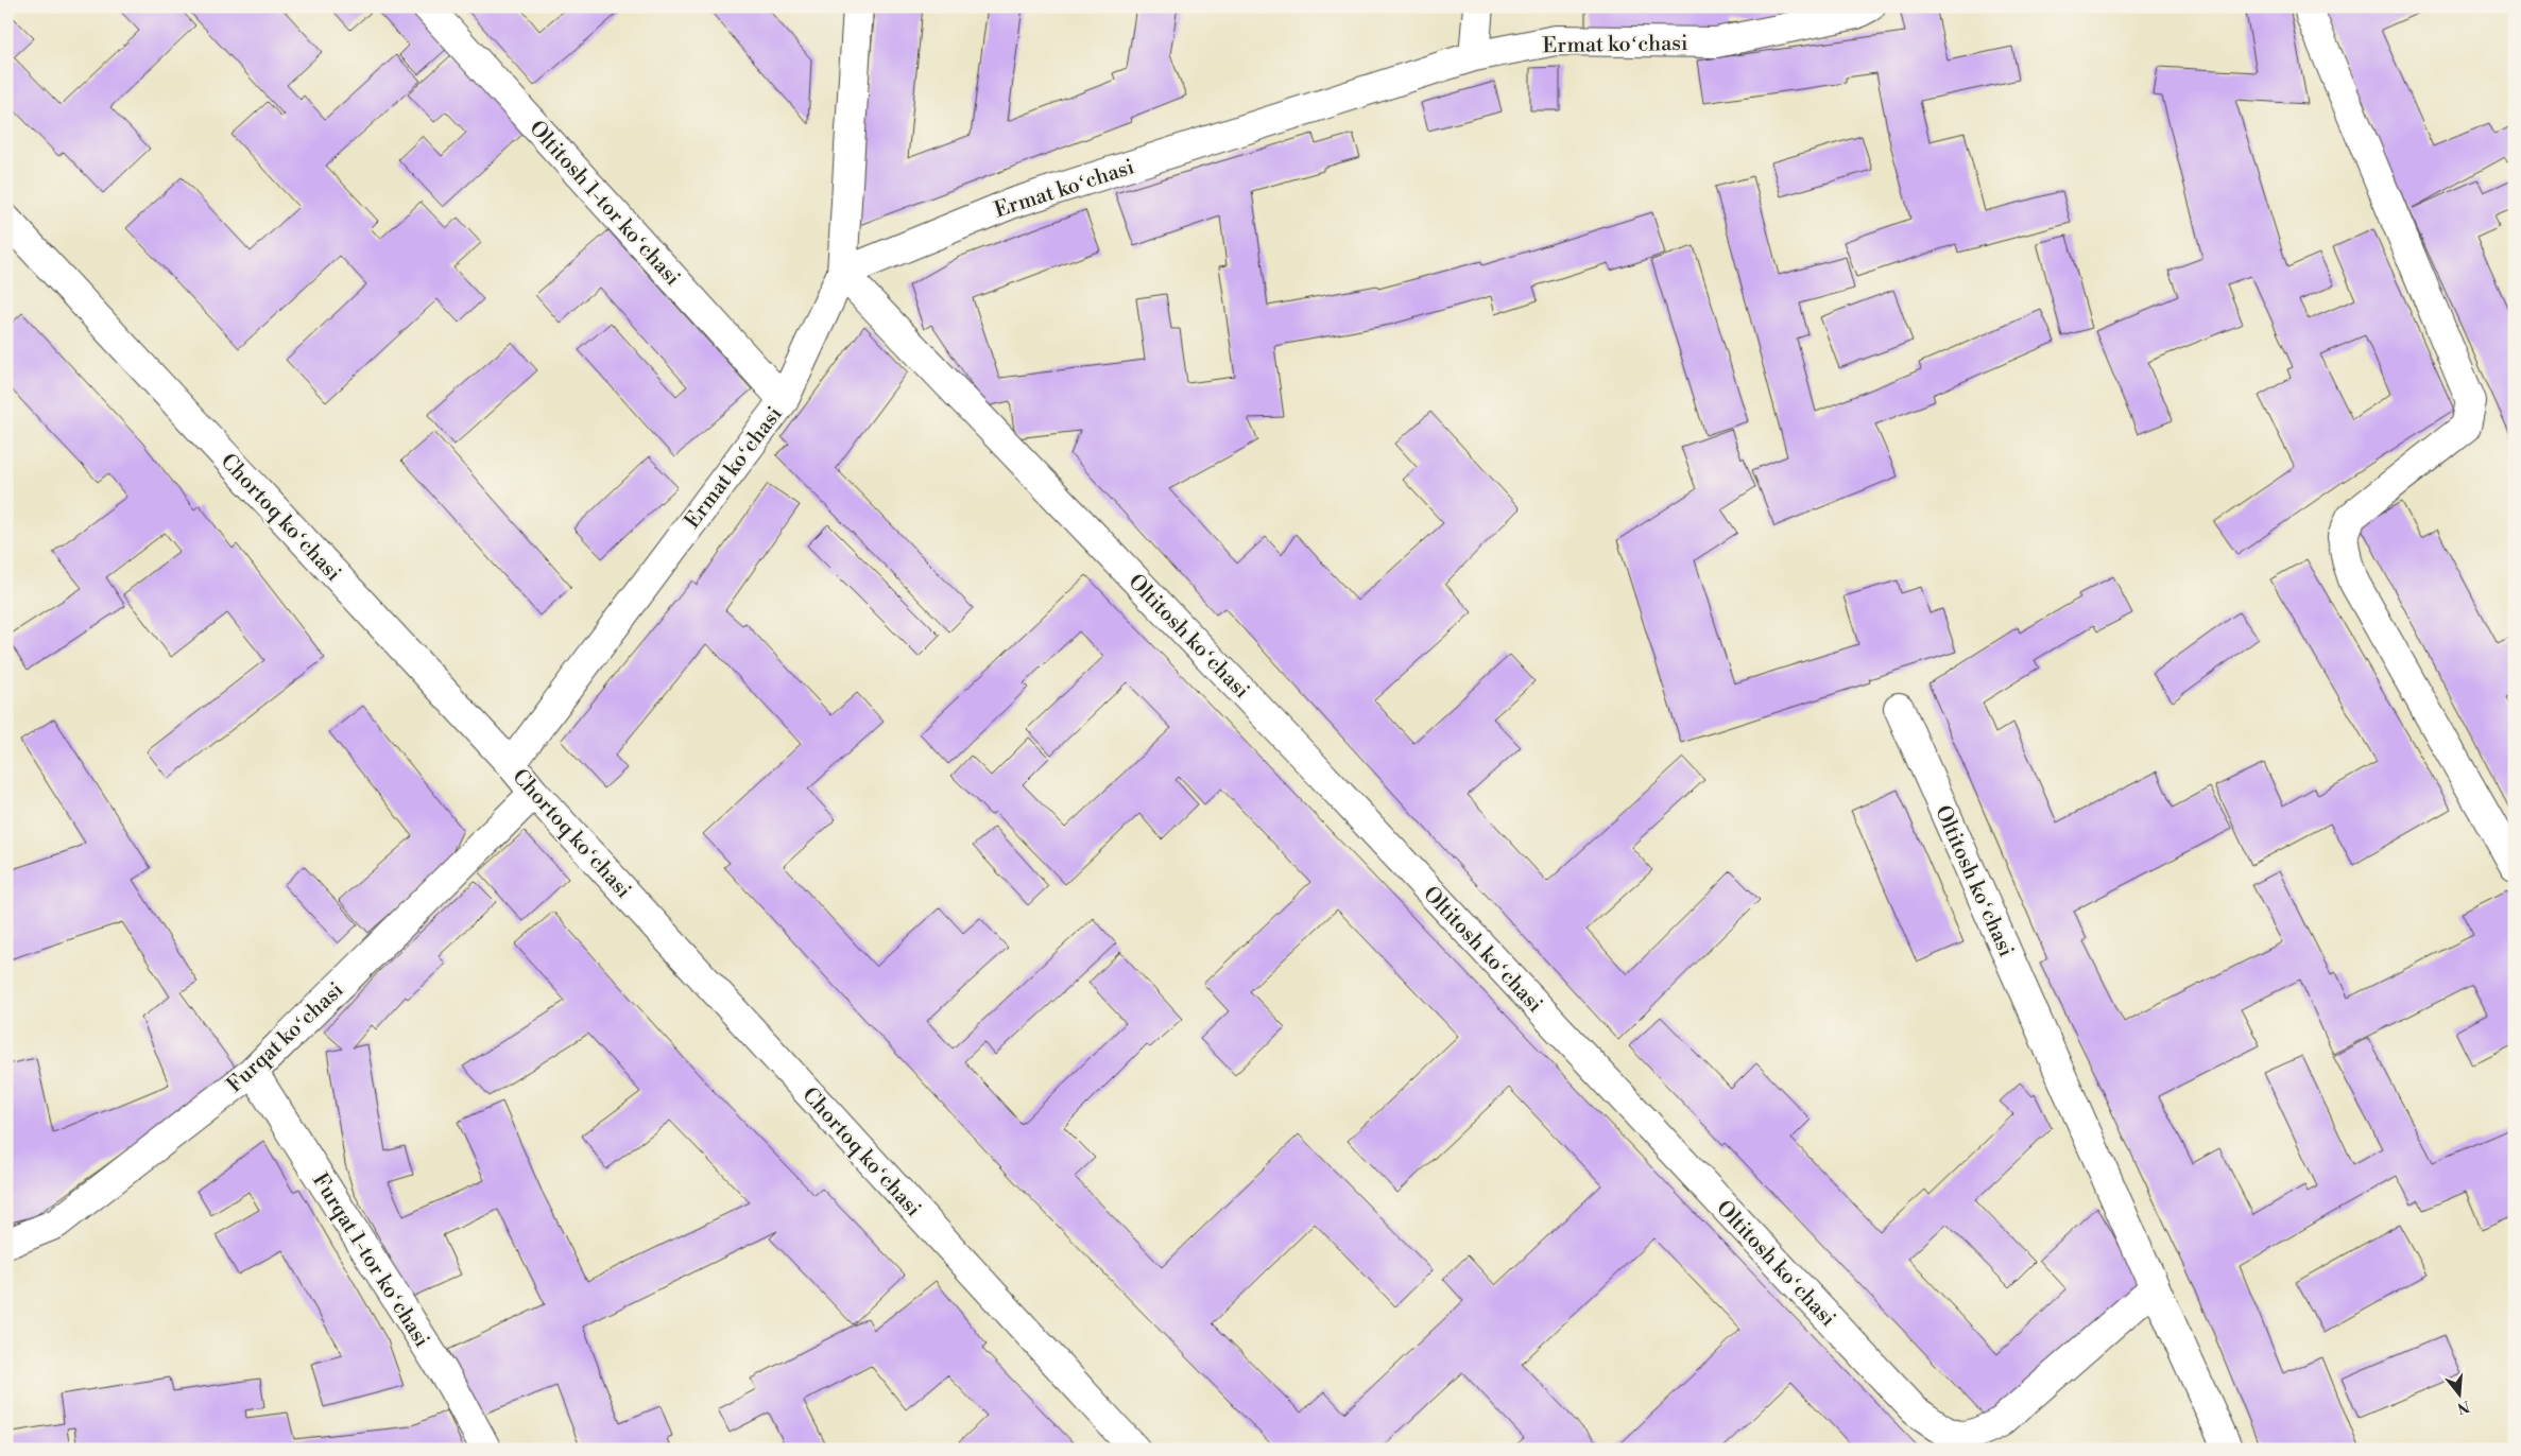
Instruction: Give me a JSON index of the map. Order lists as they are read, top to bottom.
{
  "streets": {
    "street": [
      "Ermat koʻchasi",
      "Oltitosh 1-tor koʻchasi",
      "Chortoq koʻchasi",
      "Oltitosh koʻchasi",
      "Furqat koʻchasi",
      "Furqat 1-tor koʻchasi"
    ]
  },
  "crossings": [
    ["Ermat koʻchasi", "Oltitosh 1-tor koʻchasi"],
    ["Ermat koʻchasi", "Chortoq koʻchasi"],
    ["Ermat koʻchasi", "Oltitosh koʻchasi"],
    ["Chortoq koʻchasi", "Furqat koʻchasi"],
    ["Furqat koʻchasi", "Furqat 1-tor koʻchasi"]
  ],
  "north": "bottom"
}
